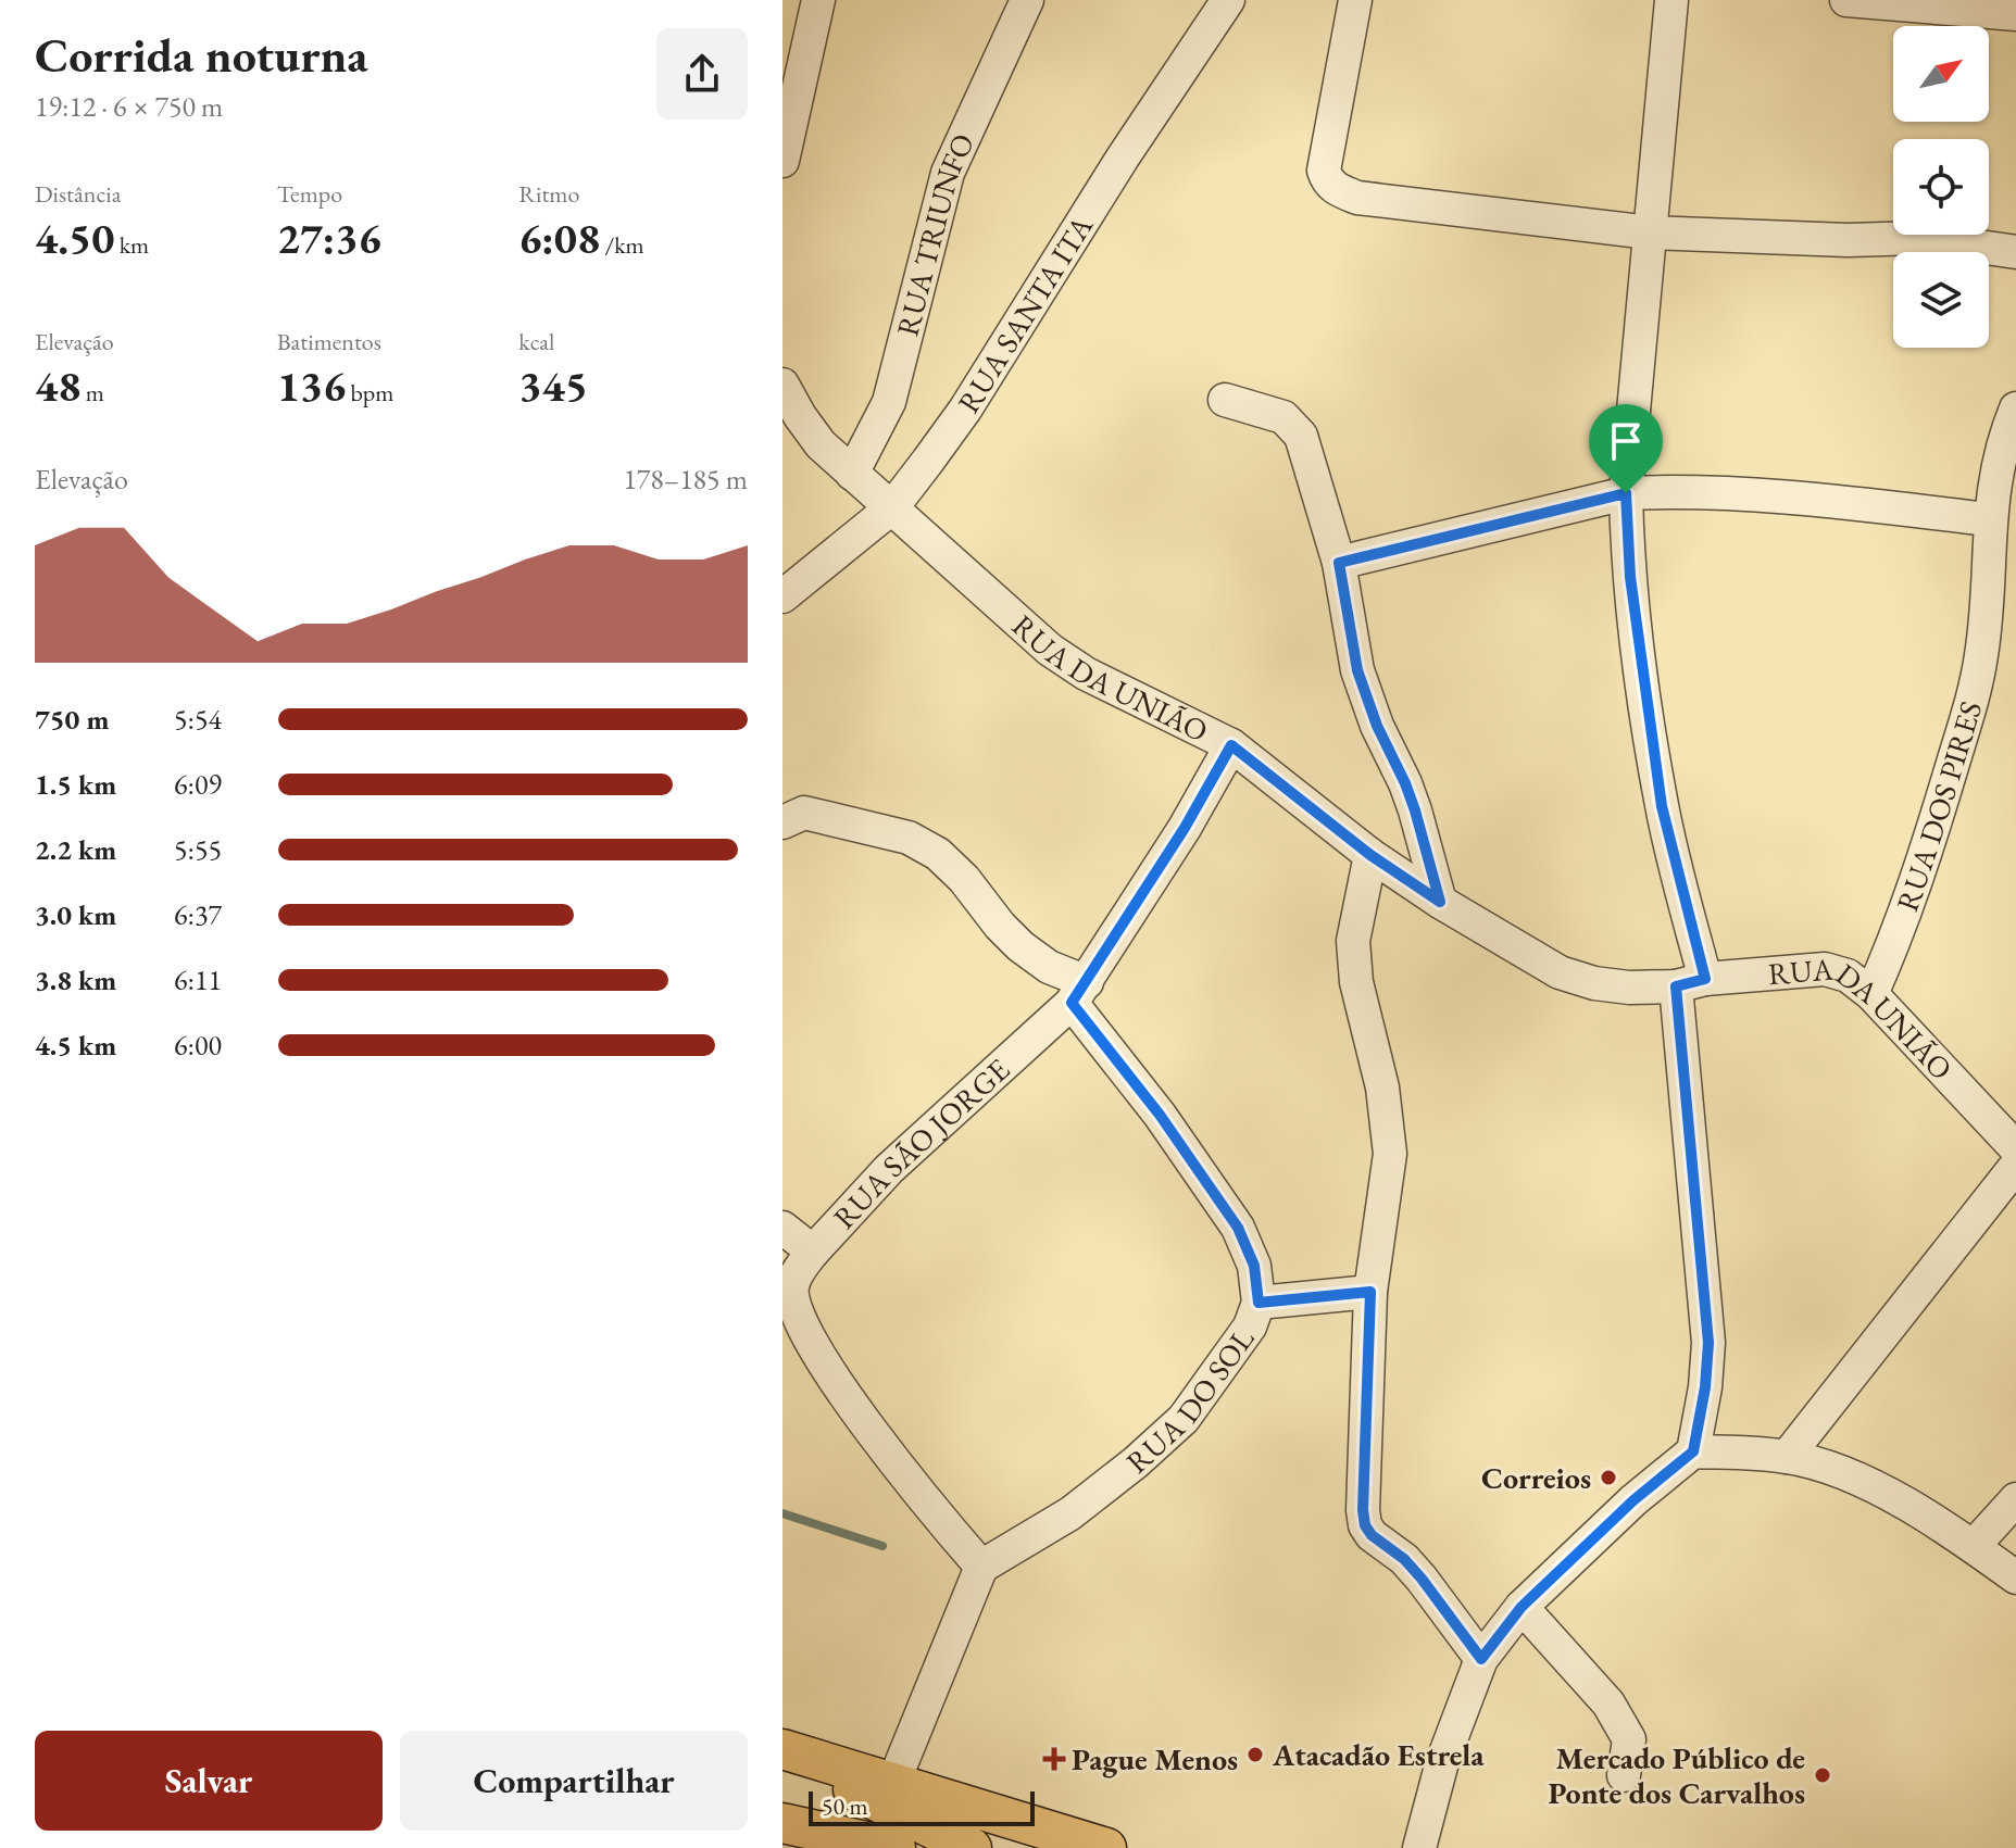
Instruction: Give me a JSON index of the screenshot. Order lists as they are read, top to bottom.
{
  "streets": {
    "street": [
      "RUA TRIUNFO",
      "RUA SANTA ITA",
      "RUA DA UNIÃO",
      "RUA DOS PIRES",
      "RUA SÃO JORGE",
      "RUA DO SOL"
    ]
  },
  "crossings": [
    ["RUA TRIUNFO", "RUA DA UNIÃO"],
    ["RUA SANTA ITA", "RUA DA UNIÃO"],
    ["RUA DA UNIÃO", "RUA DOS PIRES"],
    ["RUA DA UNIÃO", "RUA SÃO JORGE"],
    ["RUA SÃO JORGE", "RUA DO SOL"]
  ],
  "places": {
    "other": ["Correios", "Atacadão Estrela", "Mercado Público de Ponte dos Carvalhos"],
    "health": ["Pague Menos"]
  },
  "scale_bar": "50 m",
  "north": "top right",
  "page": {
    "heading": ["Corrida noturna", "19:12 · 6 × 750 m"],
    "stats": [
      ["Distância", "4.50 km"],
      ["Tempo", "27:36"],
      ["Ritmo", "6:08 /km"],
      ["Elevação", "48 m"],
      ["Batimentos", "136 bpm"],
      ["kcal", "345"]
    ],
    "chart": ["Elevação", "178–185 m"],
    "list": [
      {
        "name": "750 m",
        "note": "5:54"
      },
      {
        "name": "1.5 km",
        "note": "6:09"
      },
      {
        "name": "2.2 km",
        "note": "5:55"
      },
      {
        "name": "3.0 km",
        "note": "6:37"
      },
      {
        "name": "3.8 km",
        "note": "6:11"
      },
      {
        "name": "4.5 km",
        "note": "6:00"
      }
    ],
    "buttons": ["Salvar", "Compartilhar"],
    "scale": "50 m"
  }
}
